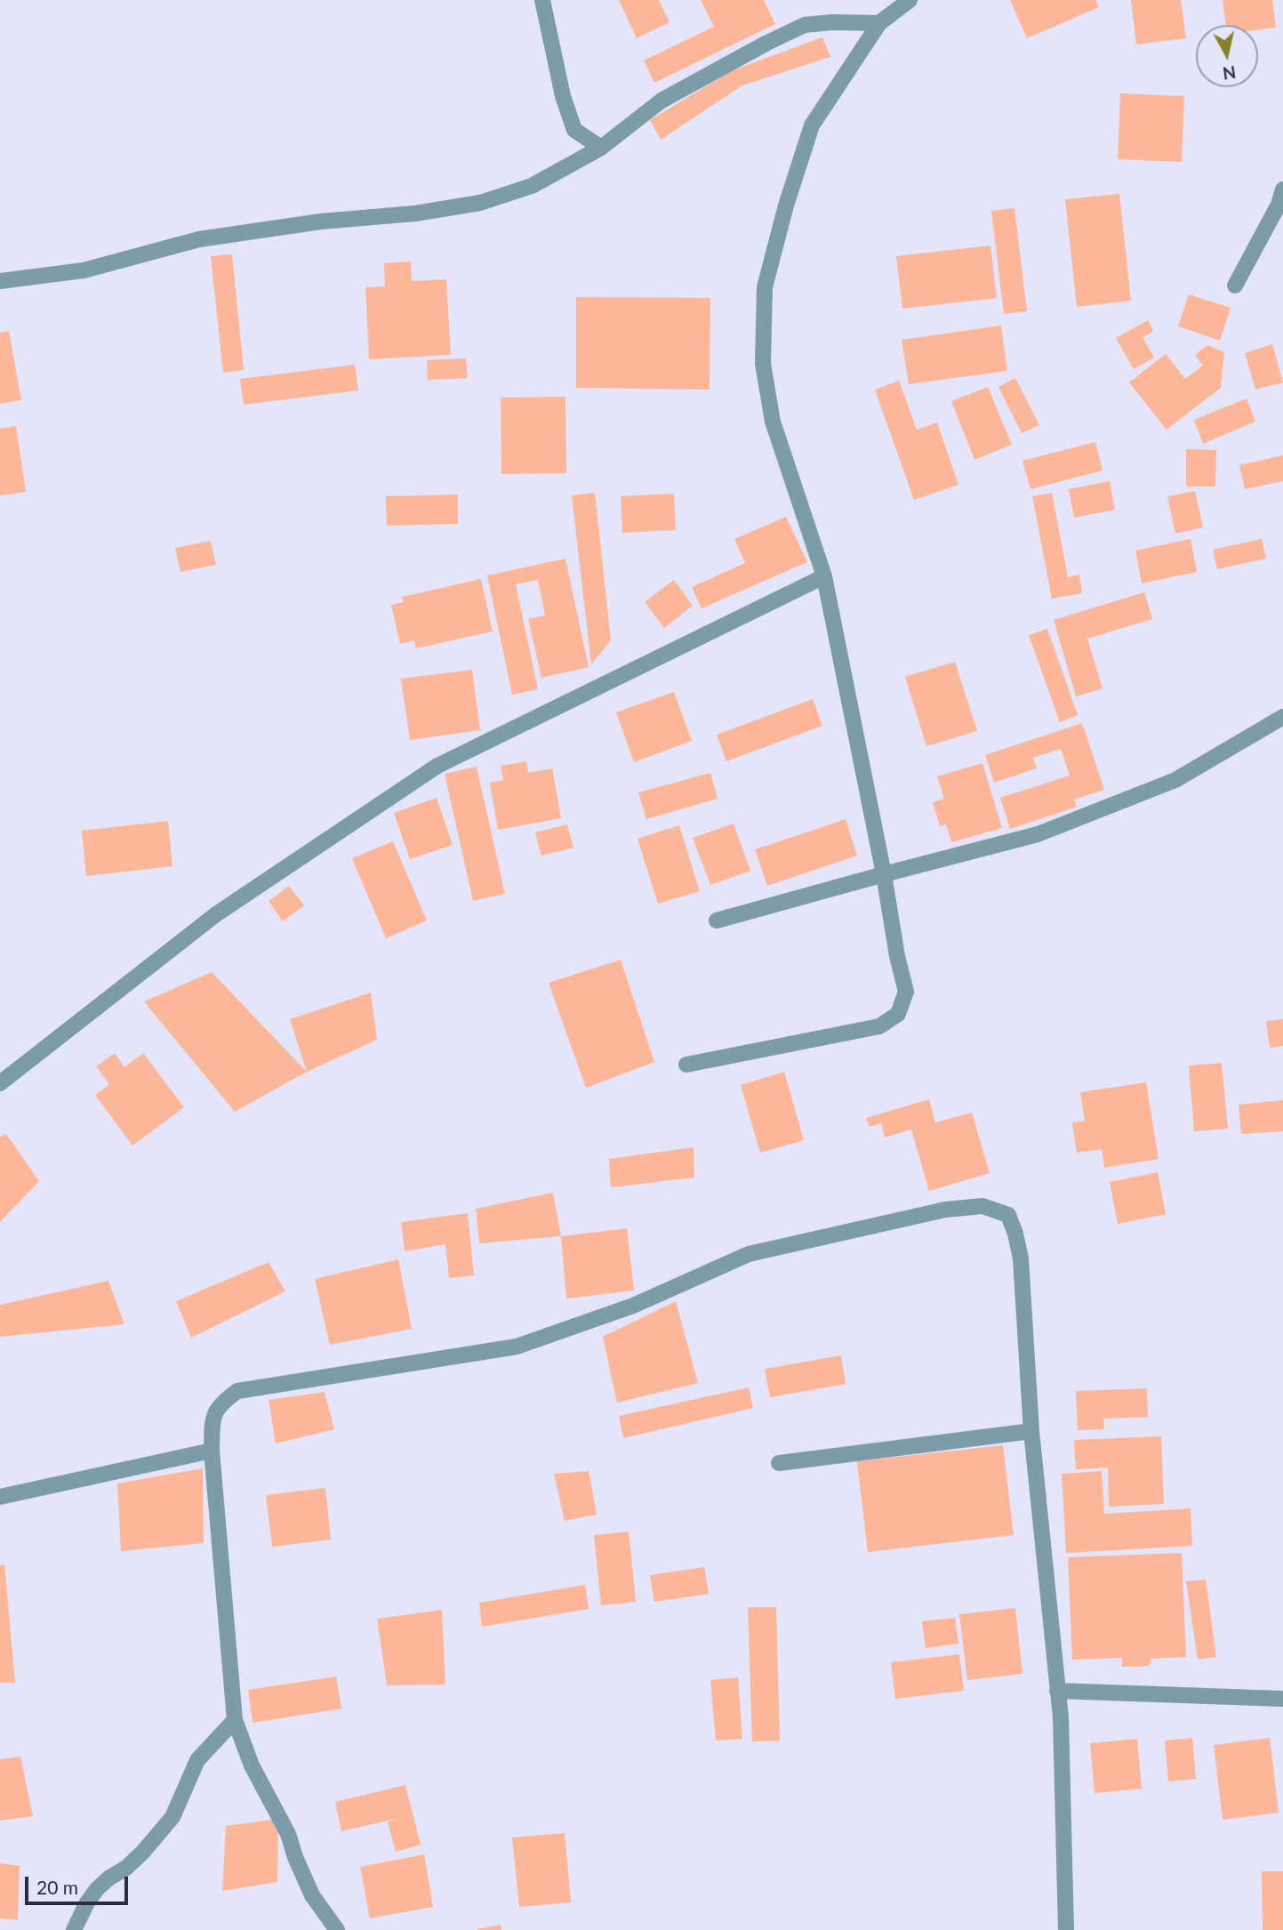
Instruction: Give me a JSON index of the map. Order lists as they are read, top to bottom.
{
  "scale_bar": "20 m",
  "north": "bottom"
}
